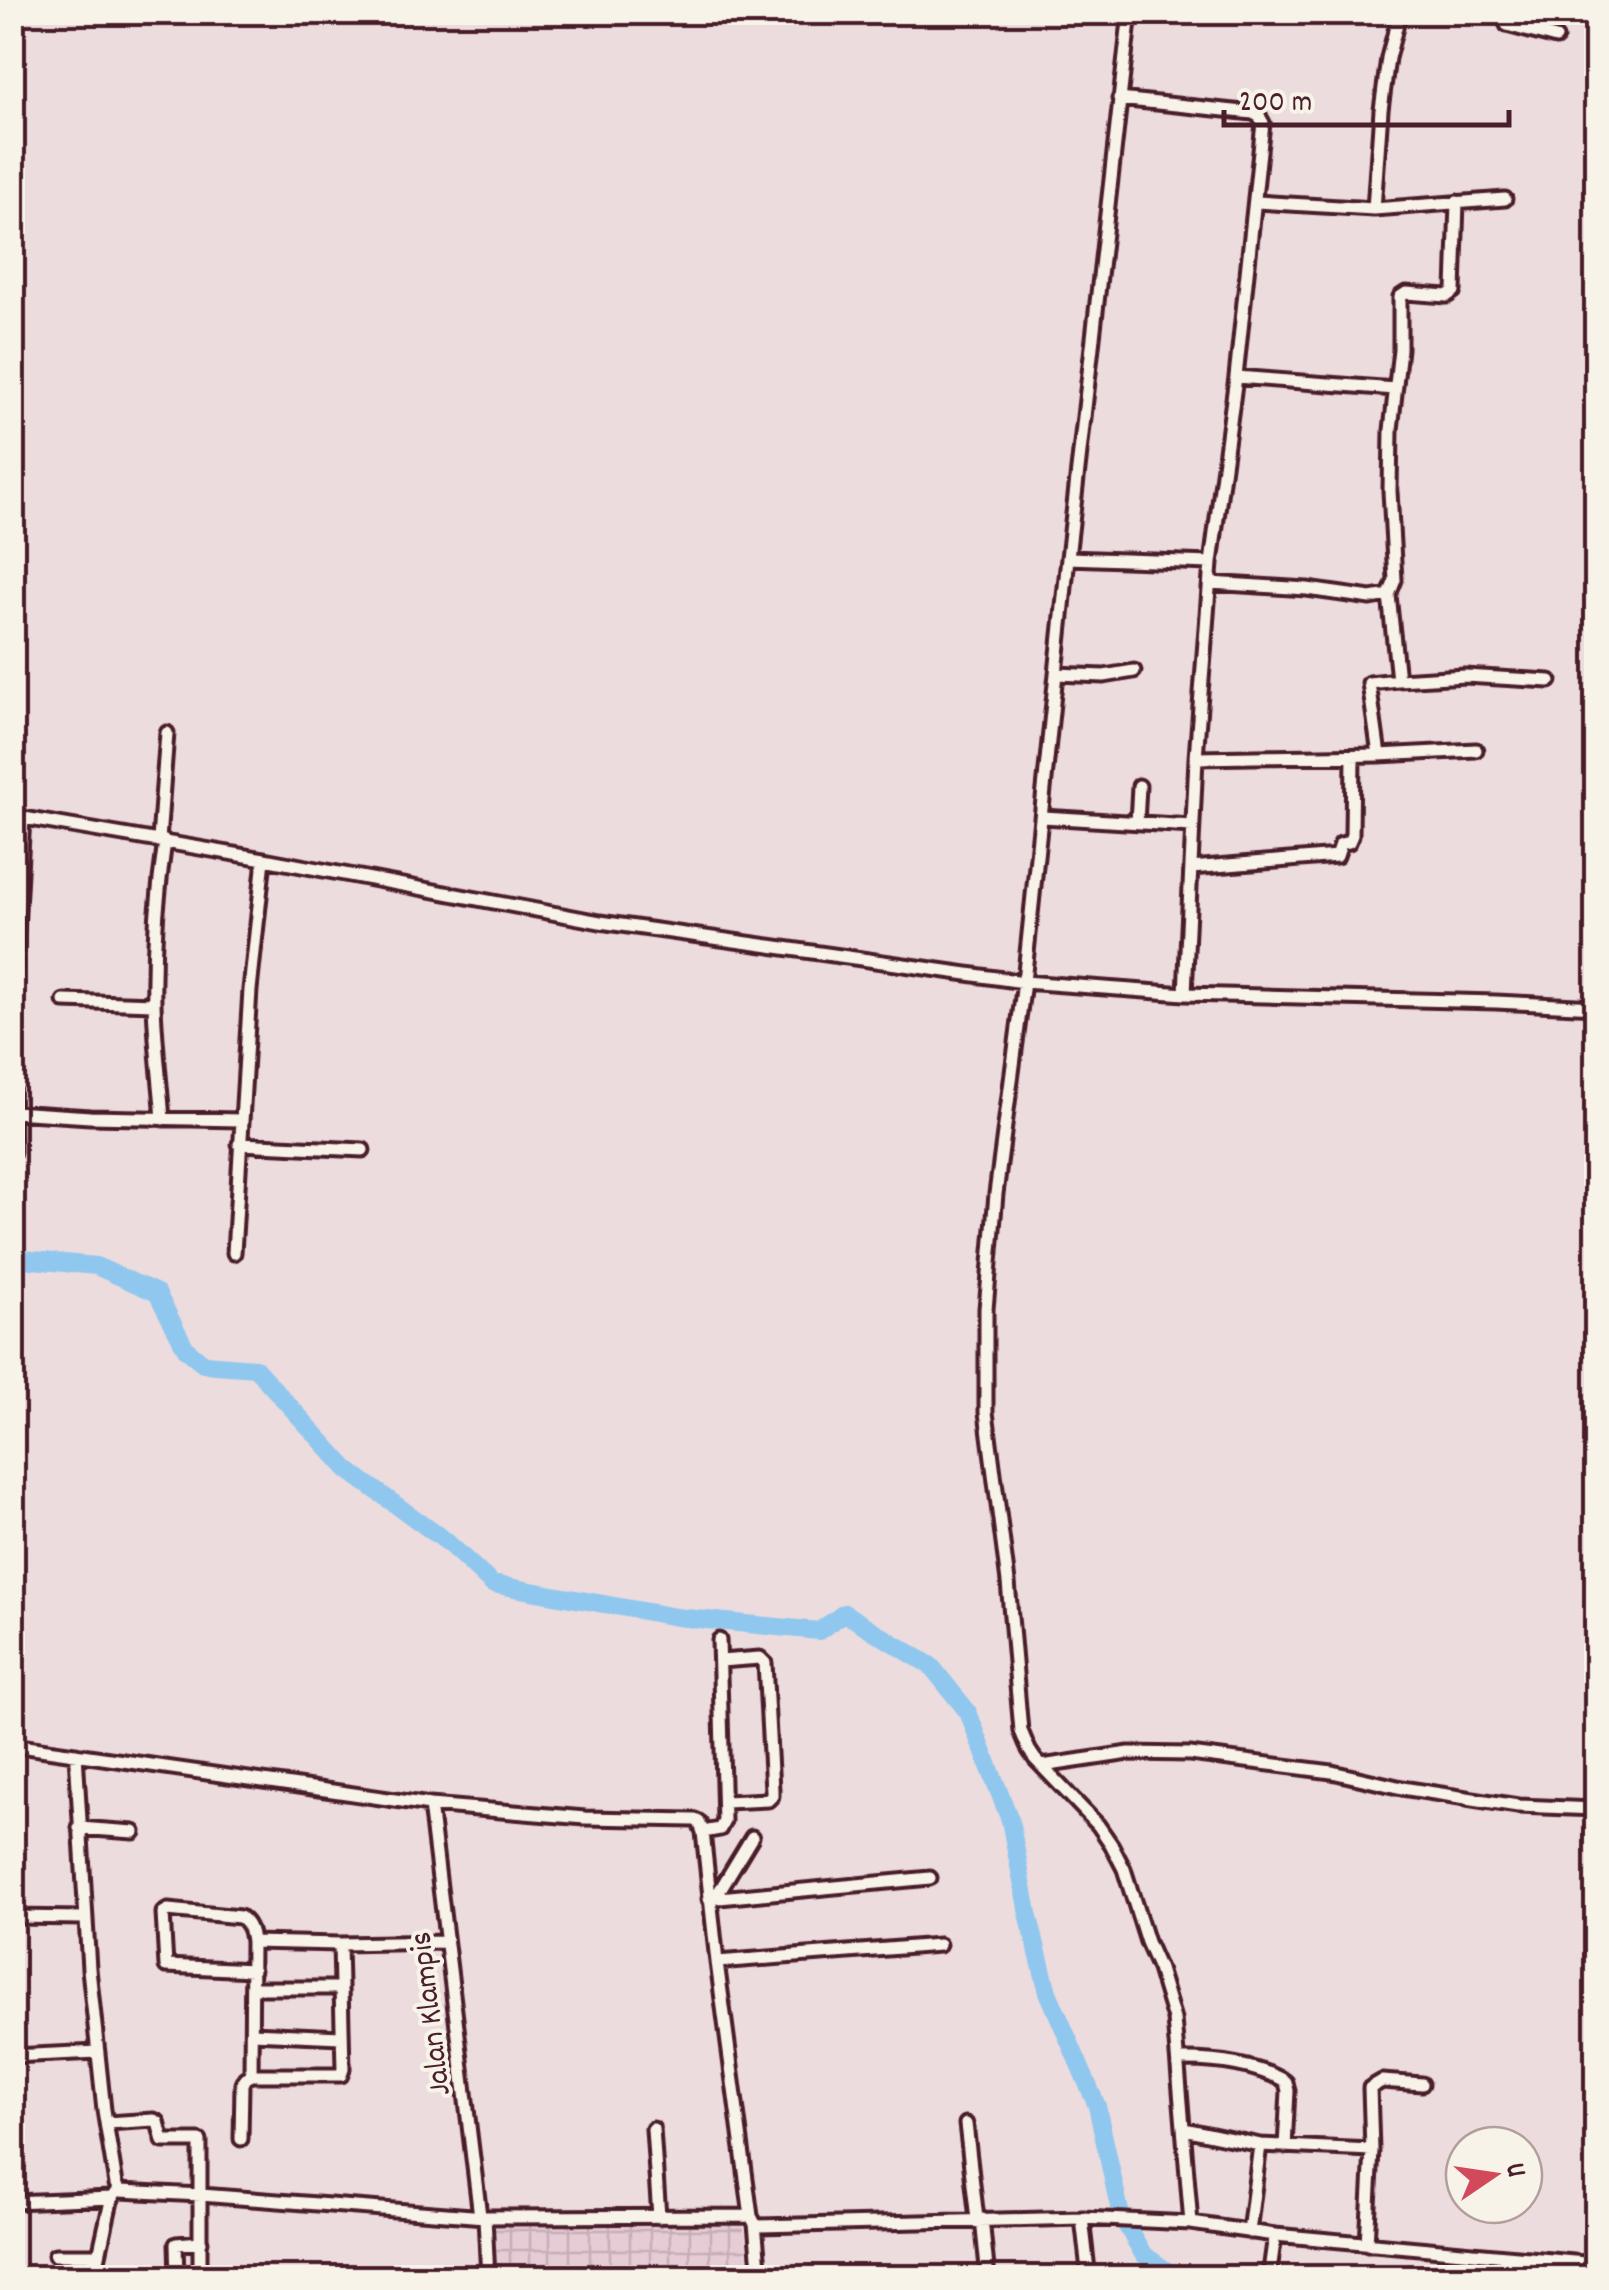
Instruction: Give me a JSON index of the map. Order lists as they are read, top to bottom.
{
  "streets": {
    "street": ["Jalan Klampis"]
  },
  "scale_bar": "200 m",
  "north": "right"
}
